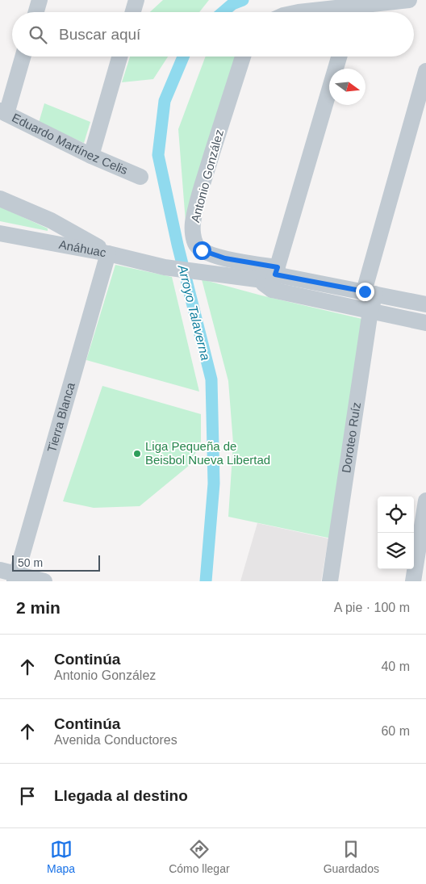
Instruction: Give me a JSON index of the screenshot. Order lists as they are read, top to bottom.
{
  "streets": {
    "street": [
      "Eduardo Martínez Celis",
      "Antonio González",
      "Anáhuac",
      "Tierra Blanca",
      "Doroteo Ruíz"
    ]
  },
  "crossings": [
    ["Antonio González", "Anáhuac"],
    ["Anáhuac", "Tierra Blanca"]
  ],
  "water": ["Arroyo Talaverna"],
  "places": ["Liga Pequeña de Beisbol Nueva Libertad"],
  "scale_bar": "50 m",
  "north": "right",
  "page": {
    "search": "Buscar aquí",
    "scale": "50 m",
    "heading": ["2 min", "A pie · 100 m"],
    "list": [
      ["Continúa", "Antonio González", "40 m"],
      ["Continúa", "Avenida Conductores", "60 m"],
      "Llegada al destino"
    ],
    "nav": ["Mapa", "Cómo llegar", "Guardados"]
  }
}
